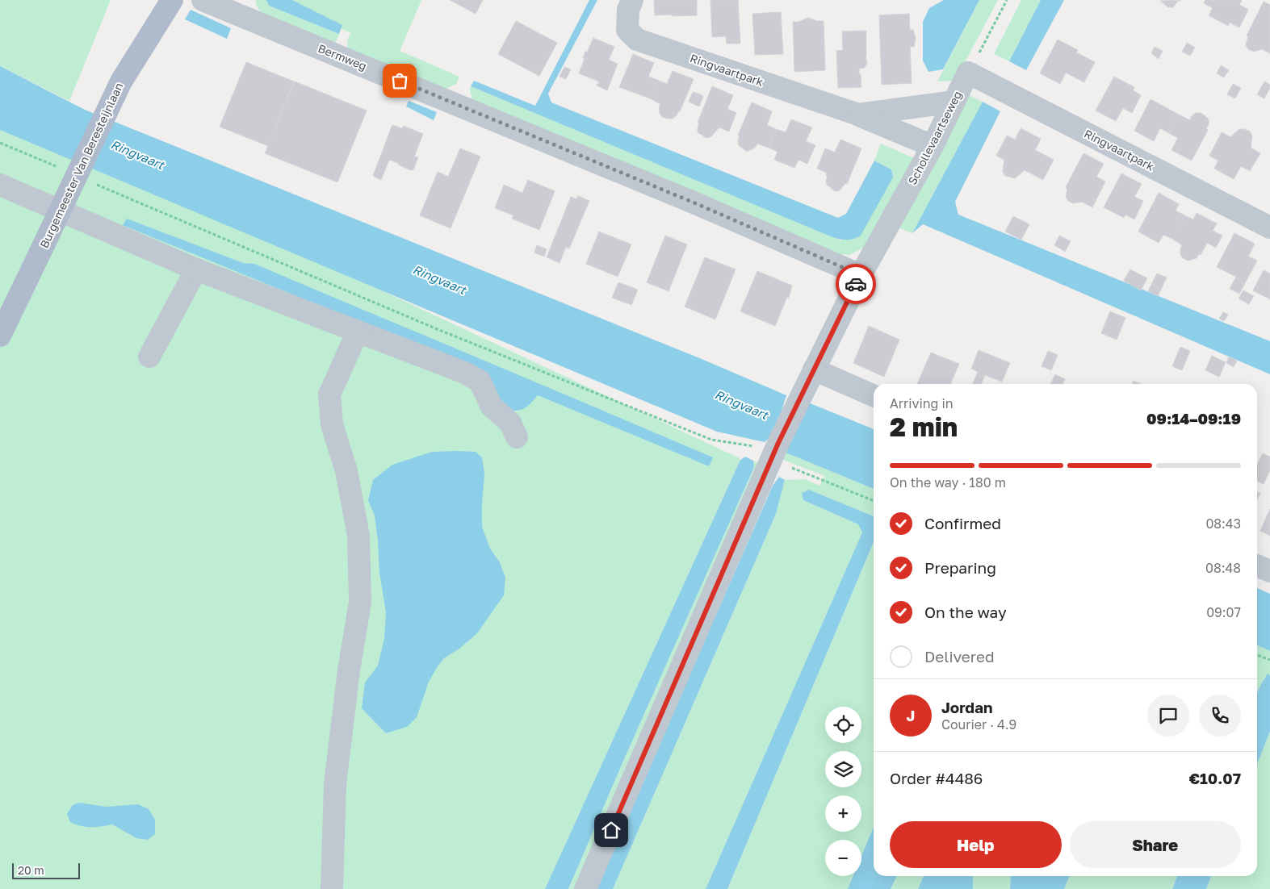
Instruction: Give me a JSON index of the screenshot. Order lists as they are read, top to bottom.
{
  "streets": {
    "main road": ["Burgemeester Van Beresteijnlaan"],
    "street": ["Bermweg", "Ringvaartpark", "Schollevaartseweg"]
  },
  "crossings": [
    ["Bermweg", "Schollevaartseweg"],
    ["Ringvaartpark", "Schollevaartseweg"]
  ],
  "water": ["Ringvaart"],
  "scale_bar": "20 m",
  "page": {
    "heading": ["2 min", "Arriving in", "09:14–09:19"],
    "panel": [
      "Jordan",
      "Courier · 4.9",
      "Order #4486",
      "€10.07"
    ],
    "bar": "On the way · 180 m",
    "list": [
      ["Confirmed", "08:43"],
      ["Preparing", "08:48"],
      ["On the way", "09:07"],
      "Delivered"
    ],
    "round": "J",
    "map_buttons": ["+", "−"],
    "buttons": ["Help", "Share"],
    "scale": "20 m"
  }
}
